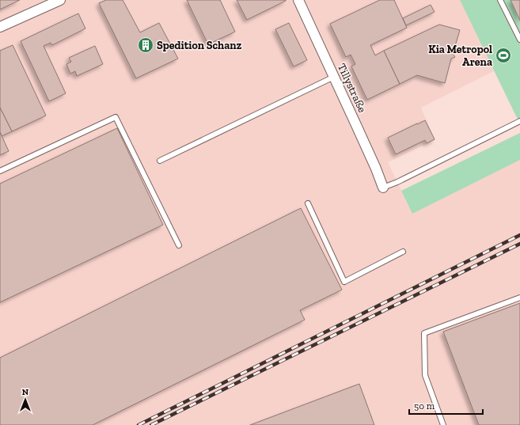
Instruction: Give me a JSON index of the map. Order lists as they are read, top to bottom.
{
  "streets": {
    "street": ["Tillystraße"]
  },
  "places": {
    "building": ["Spedition Schanz"],
    "sports": ["Kia Metropol Arena"]
  },
  "scale_bar": "50 m",
  "north": "top"
}
